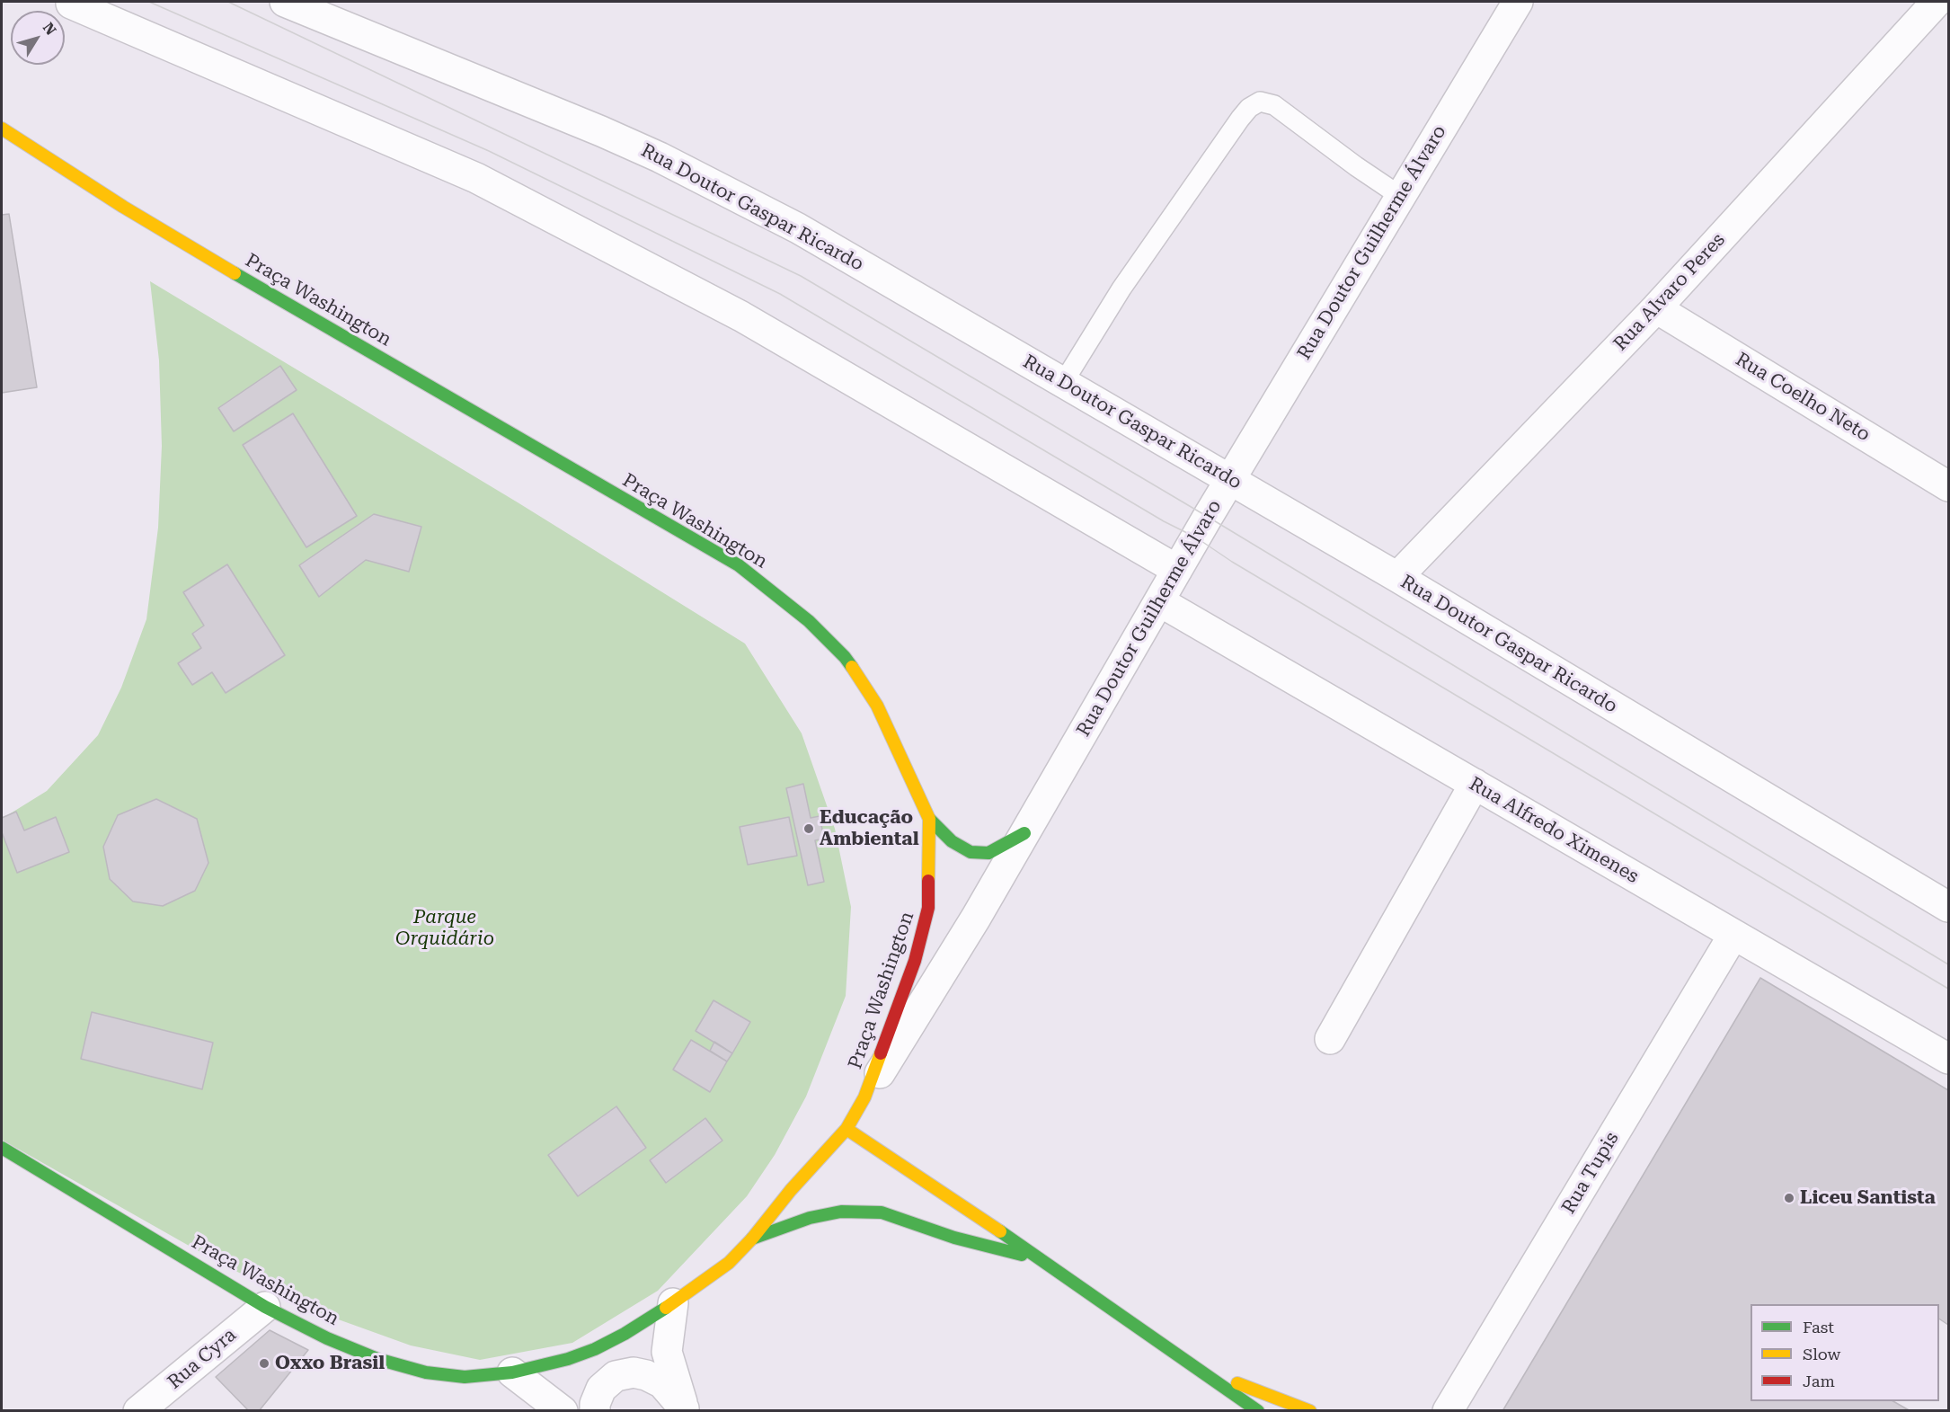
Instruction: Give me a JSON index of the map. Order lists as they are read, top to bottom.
{
  "streets": {
    "street": [
      "Rua Doutor Gaspar Ricardo",
      "Rua Doutor Guilherme Álvaro",
      "Rua Alvaro Peres",
      "Praça Washington",
      "Rua Coelho Neto",
      "Rua Alfredo Ximenes",
      "Rua Tupis",
      "Rua Cyra"
    ]
  },
  "crossings": [
    ["Rua Doutor Gaspar Ricardo", "Rua Doutor Guilherme Álvaro"],
    ["Rua Doutor Gaspar Ricardo", "Rua Alvaro Peres"],
    ["Rua Doutor Guilherme Álvaro", "Praça Washington"],
    ["Rua Doutor Guilherme Álvaro", "Rua Alfredo Ximenes"],
    ["Rua Alvaro Peres", "Rua Coelho Neto"],
    ["Praça Washington", "Rua Cyra"],
    ["Rua Alfredo Ximenes", "Rua Tupis"]
  ],
  "parks": ["Parque Orquidário"],
  "places": ["Educação Ambiental", "Liceu Santista", "Oxxo Brasil"],
  "legend": ["Fast", "Slow", "Jam"],
  "north": "top right"
}
